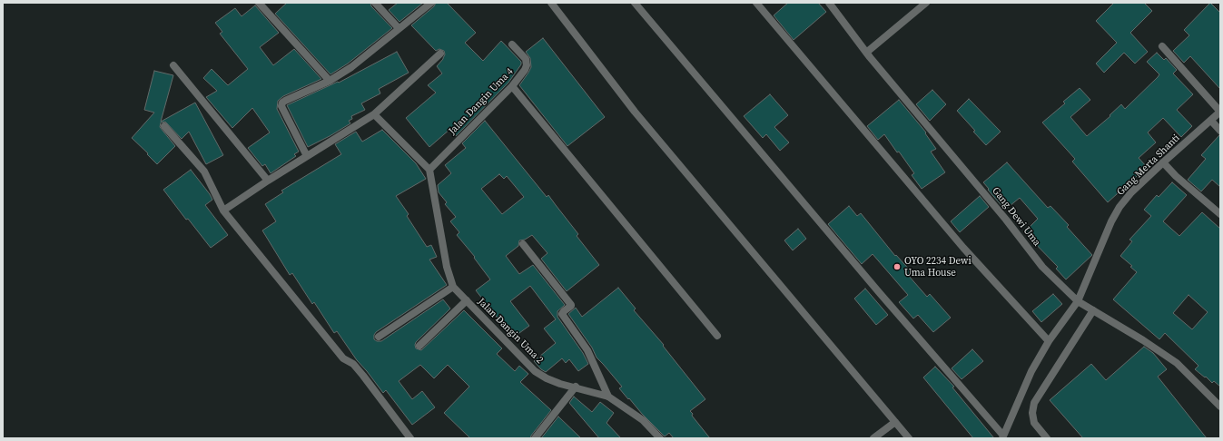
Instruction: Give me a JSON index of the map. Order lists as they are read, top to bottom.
{
  "streets": {
    "street": [
      "Jalan Dangin Uma 4",
      "Gang Merta Shanti",
      "Gang Dewi Uma",
      "Jalan Dangin Uma 2"
    ]
  },
  "crossings": [
    ["Jalan Dangin Uma 4", "Jalan Dangin Uma 2"],
    ["Gang Merta Shanti", "Gang Dewi Uma"]
  ],
  "places": ["OYO 2234 Dewi Uma House"]
}
